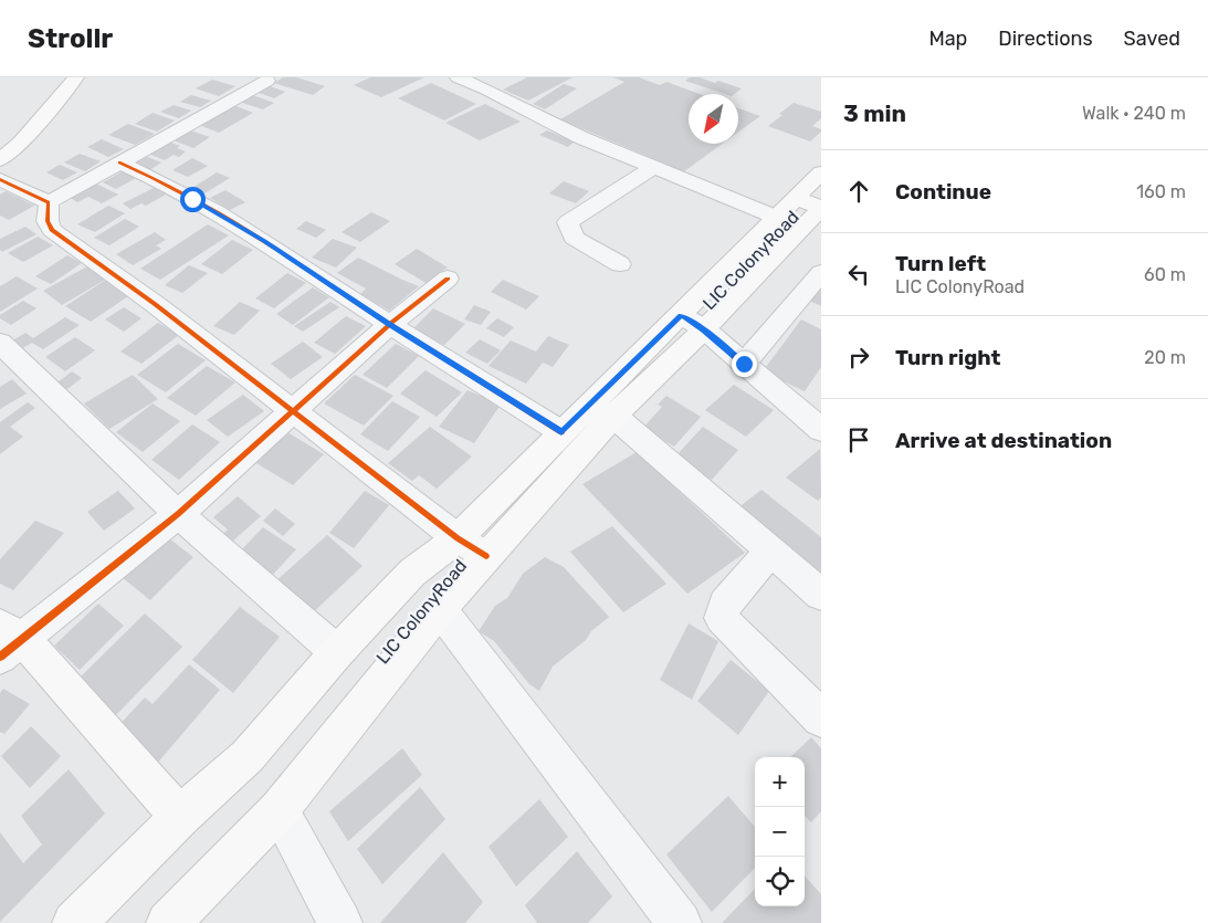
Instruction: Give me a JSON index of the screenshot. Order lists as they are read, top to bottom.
{
  "streets": {
    "main road": ["LIC ColonyRoad"]
  },
  "north": "bottom left",
  "page": {
    "header": "Strollr",
    "nav": ["Map", "Directions", "Saved"],
    "heading": ["3 min", "Walk · 240 m"],
    "list": [
      ["Continue", "160 m"],
      ["Turn left", "LIC ColonyRoad", "60 m"],
      ["Turn right", "20 m"],
      "Arrive at destination"
    ],
    "map_buttons": ["+", "−"]
  }
}
